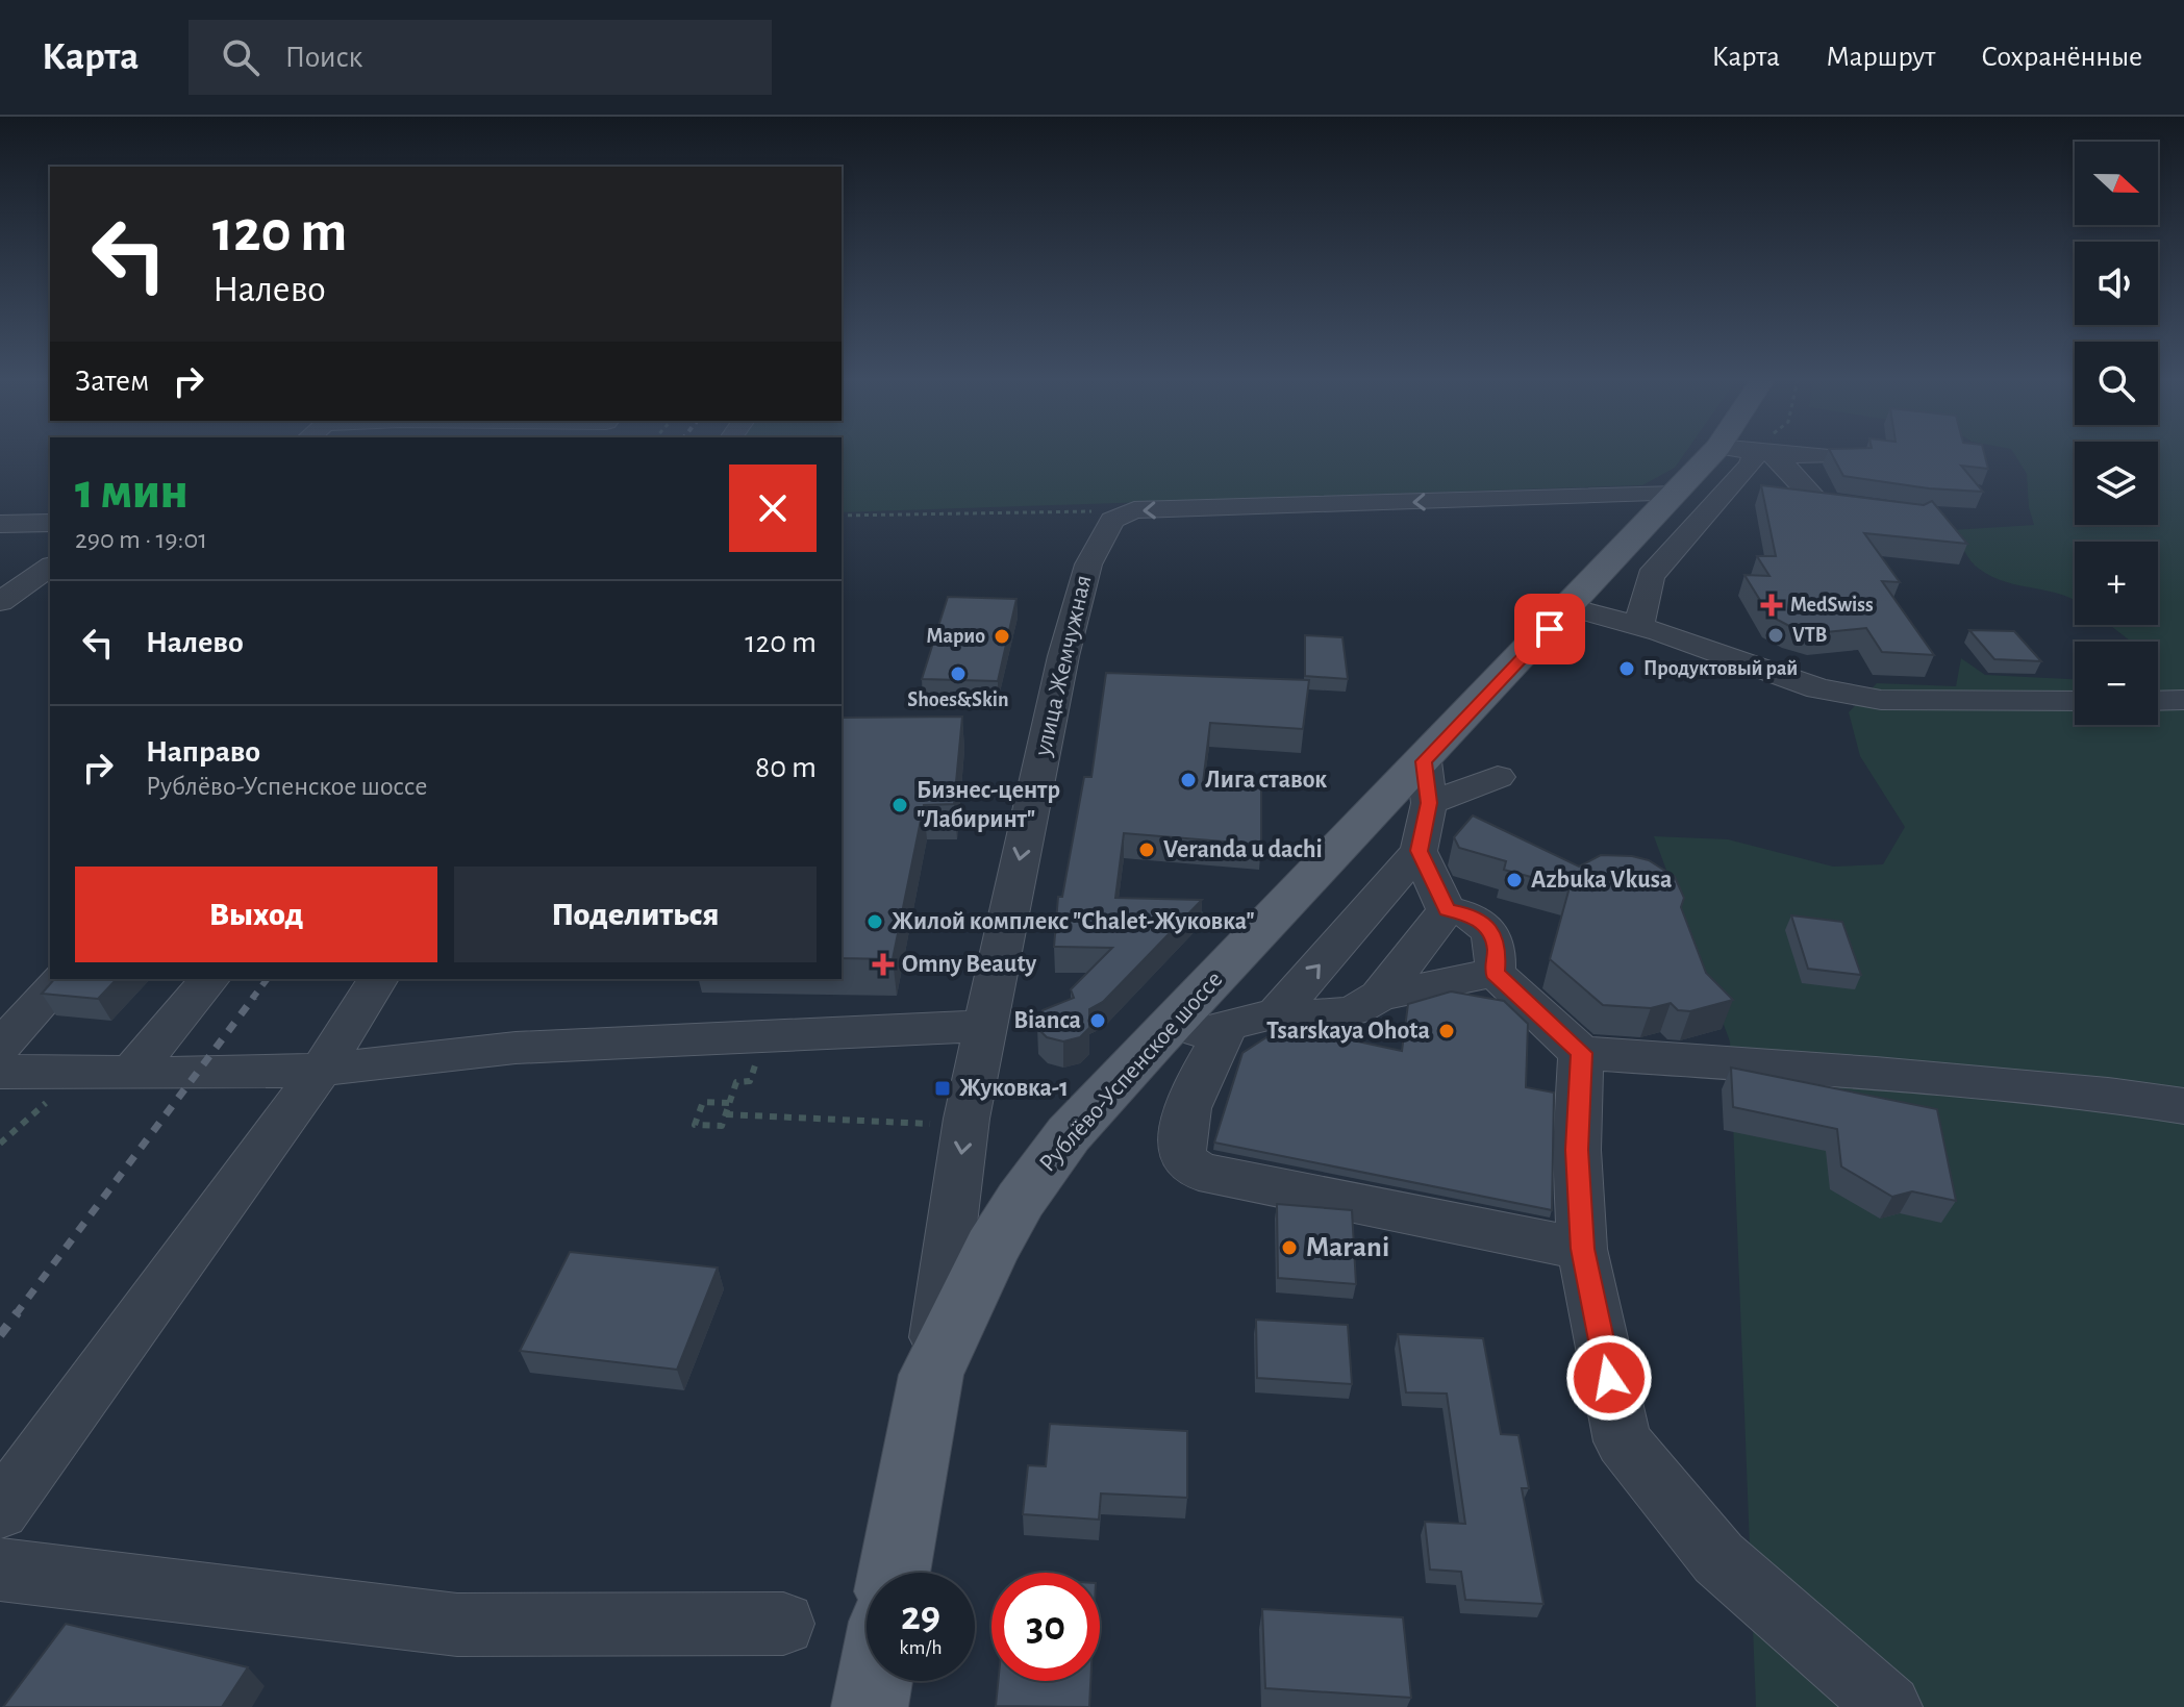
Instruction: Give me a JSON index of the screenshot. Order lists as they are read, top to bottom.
{
  "streets": {
    "main road": ["Рублёво-Успенское шоссе"],
    "street": ["улица Жемчужная"]
  },
  "crossings": [
    ["улица Жемчужная", "Рублёво-Успенское шоссе"]
  ],
  "one_way": ["улица Жемчужная"],
  "places": {
    "health": ["MedSwiss", "Omny Beauty"],
    "other": [
      "VTB",
      "Марио",
      "Продуктовый рай",
      "Shoes&Skin",
      "Лига ставок",
      "Бизнес-центр \"Лабиринт\"",
      "Veranda u dachi",
      "Azbuka Vkusa",
      "Жилой комплекс \"Chalet-Жуковка\"",
      "Bianca",
      "Tsarskaya Ohota",
      "Marani"
    ],
    "transit": ["Жуковка-1"]
  },
  "north": "right",
  "page": {
    "header": "Карта",
    "search": "Поиск",
    "nav": ["Карта", "Маршрут", "Сохранённые"],
    "map_buttons": ["+", "−"],
    "turn": ["120 m", "Налево"],
    "then": "Затем",
    "heading": ["1 мин", "290 m · 19:01"],
    "list": [
      {
        "name": "Налево",
        "value": "120 m"
      },
      {
        "name": "Направо",
        "note": "Рублёво-Успенское шоссе",
        "value": "80 m"
      }
    ],
    "buttons": ["Выход", "Поделиться"],
    "speed": "29 km/h",
    "limit": "30"
  }
}
